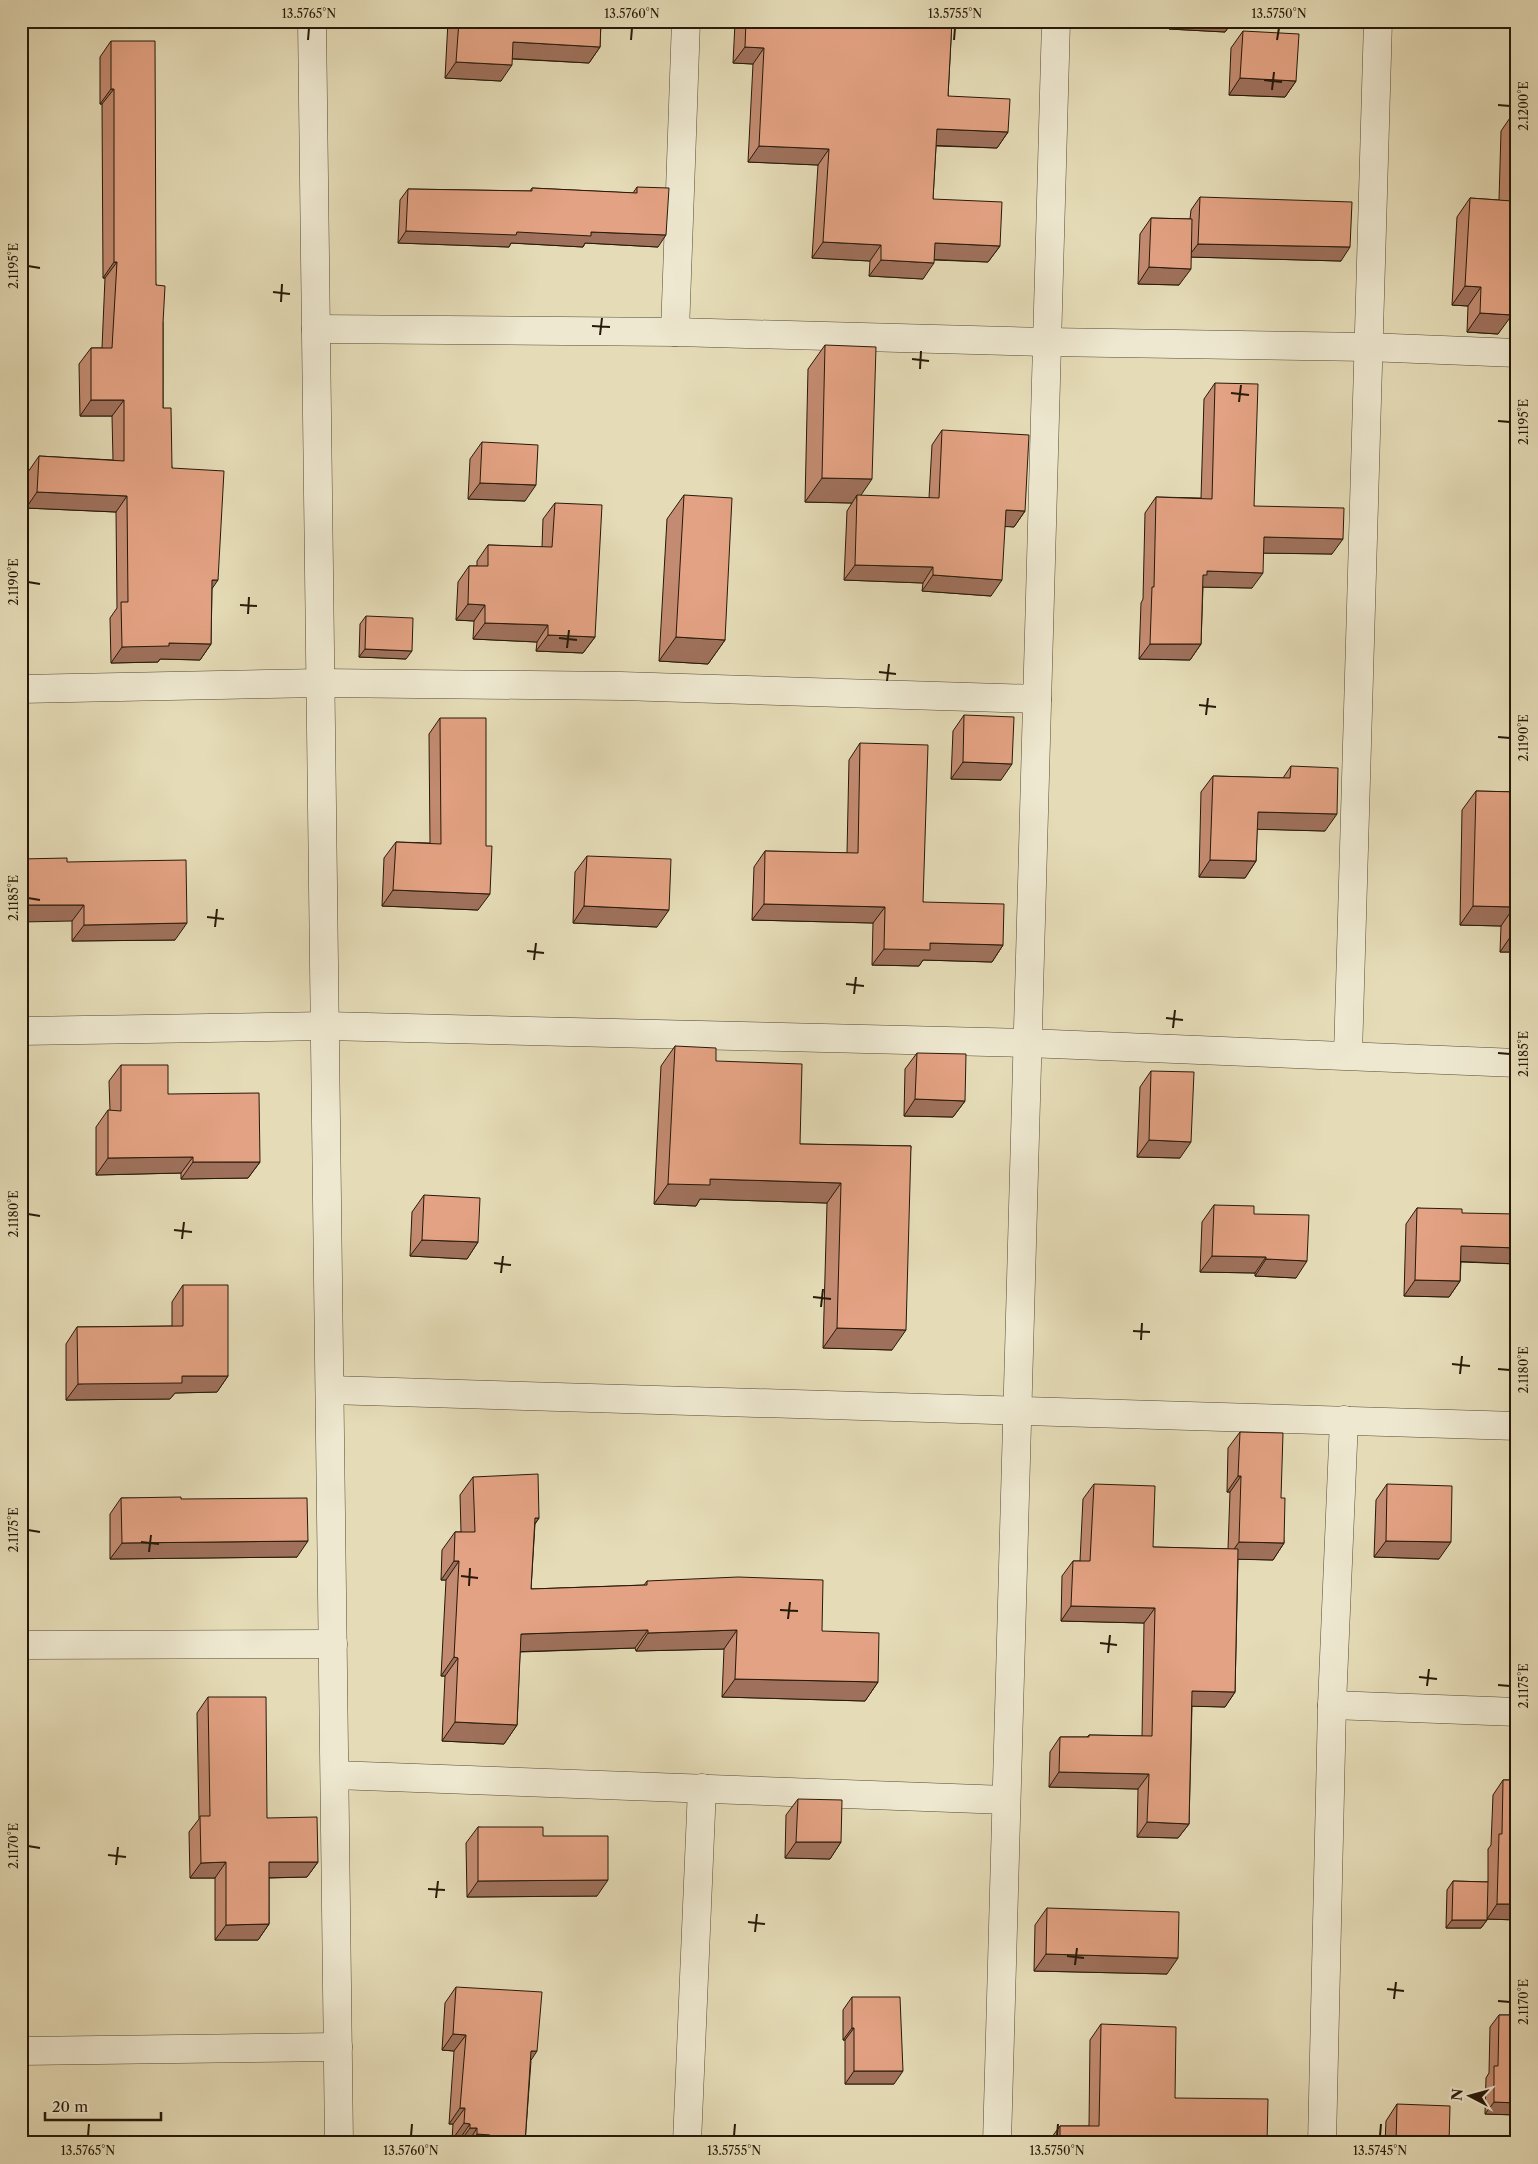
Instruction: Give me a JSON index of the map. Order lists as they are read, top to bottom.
{
  "scale_bar": "20 m",
  "north": "left",
  "coordinates": [
    "13.5765°N",
    "13.5760°N",
    "13.5755°N",
    "13.5750°N",
    "2.1200°E",
    "2.1195°E",
    "2.1190°E",
    "2.1185°E",
    "2.1180°E",
    "2.1175°E",
    "2.1170°E",
    "13.5745°N"
  ]
}
